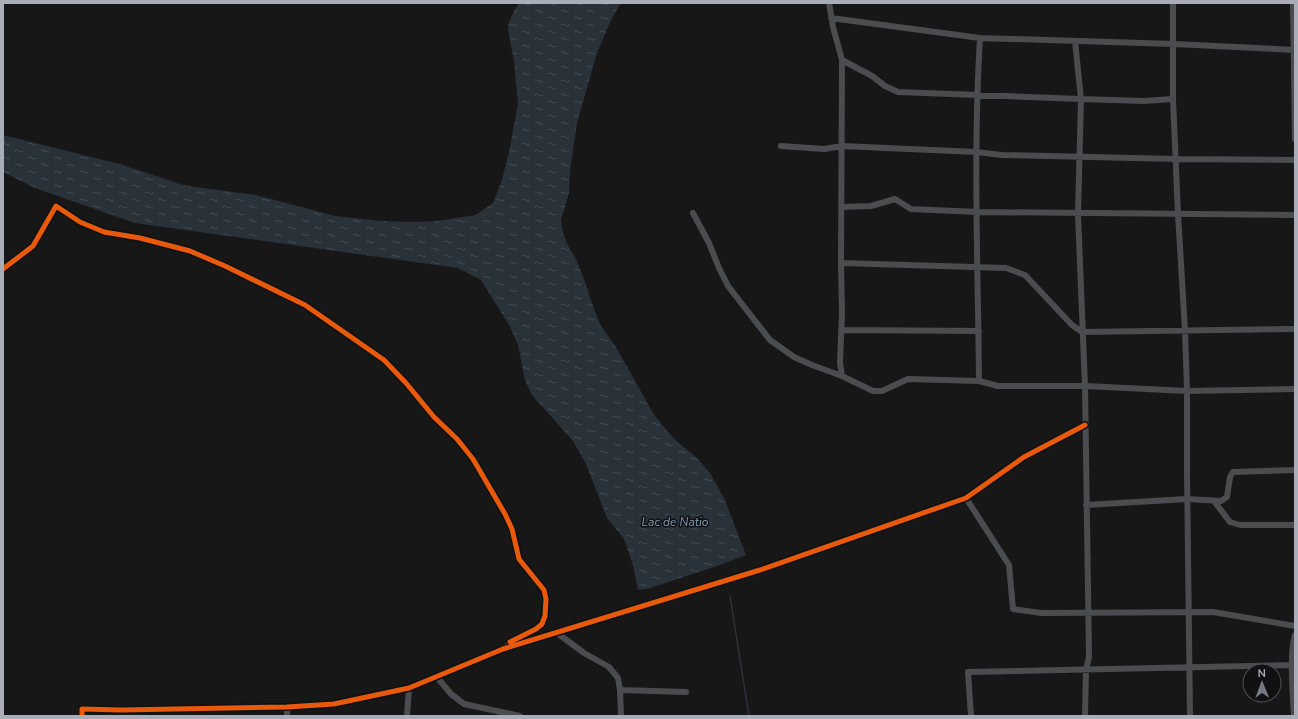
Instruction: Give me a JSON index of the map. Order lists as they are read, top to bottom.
{
  "water": ["Lac de Natio"],
  "north": "top"
}
